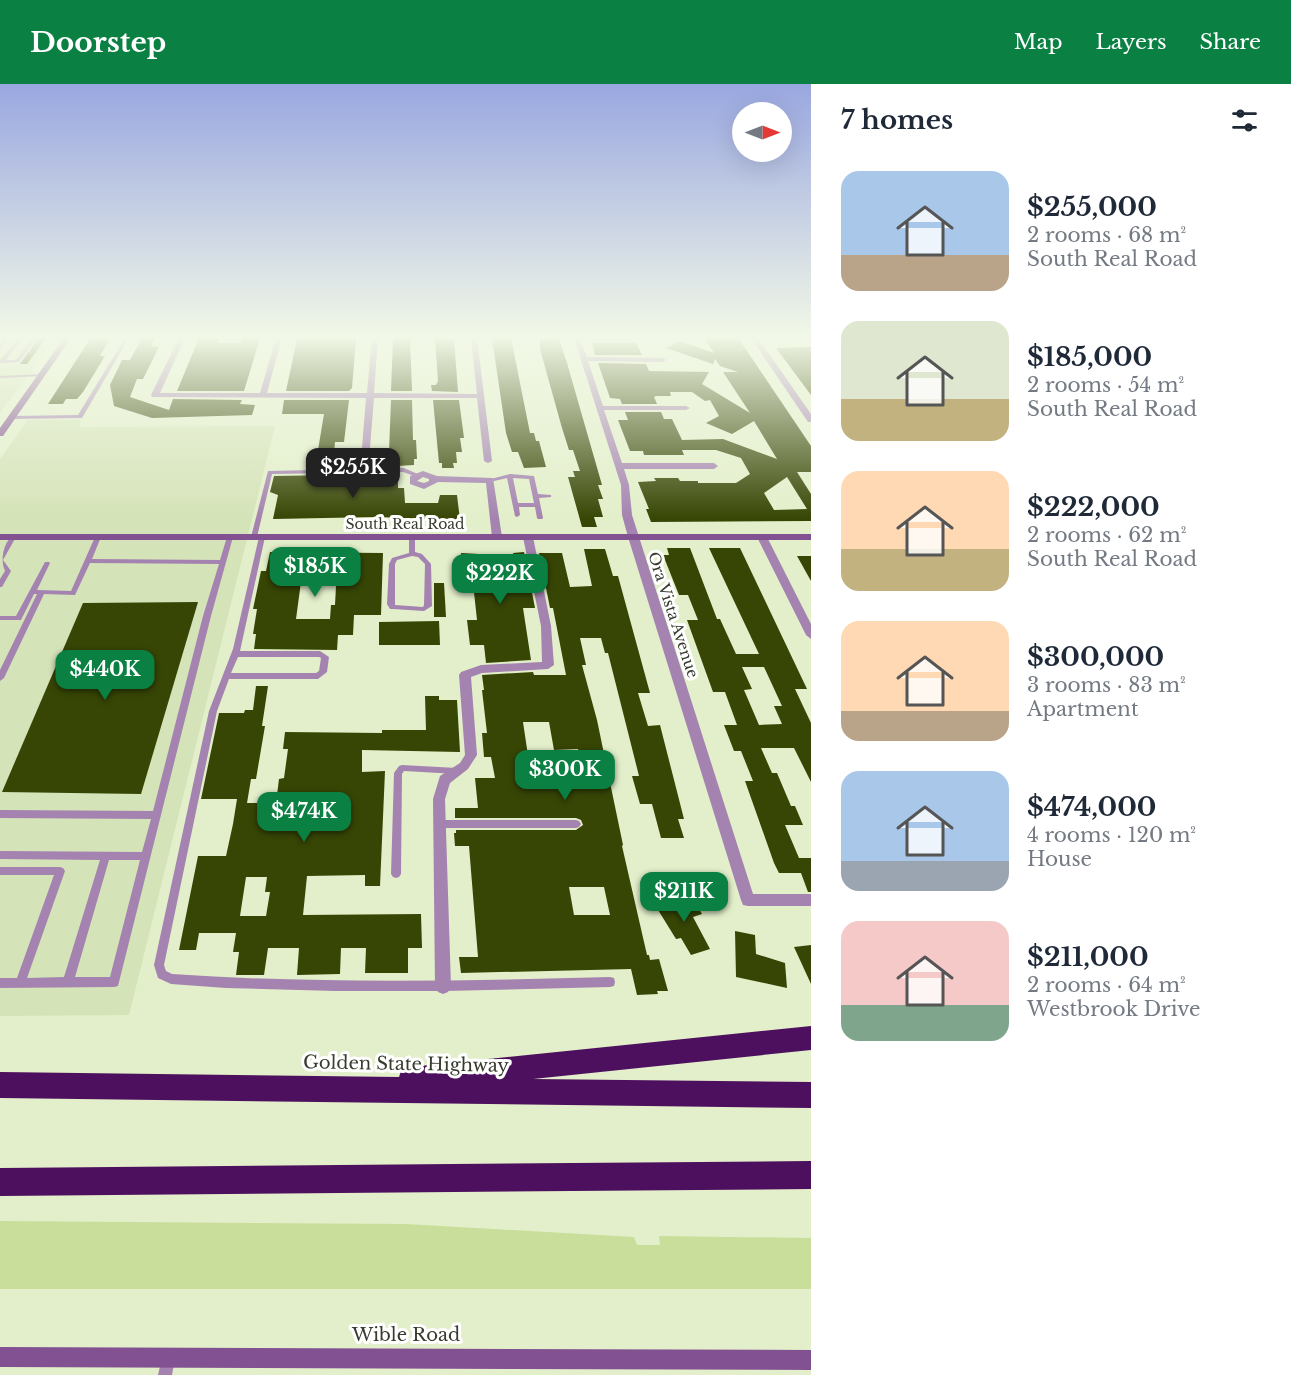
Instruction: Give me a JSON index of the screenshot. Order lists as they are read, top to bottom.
{
  "streets": {
    "highway": ["Golden State Highway"],
    "street": ["South Real Road", "Ora Vista Avenue", "Wible Road"]
  },
  "crossings": [
    ["South Real Road", "Ora Vista Avenue"]
  ],
  "north": "right",
  "page": {
    "header": "Doorstep",
    "nav": ["Map", "Layers", "Share"],
    "heading": "7 homes",
    "list": [
      {
        "name": "$255,000",
        "note": "2 rooms · 68 m² · South Real Road"
      },
      {
        "name": "$185,000",
        "note": "2 rooms · 54 m² · South Real Road"
      },
      {
        "name": "$222,000",
        "note": "2 rooms · 62 m² · South Real Road"
      },
      {
        "name": "$300,000",
        "note": "3 rooms · 83 m² · Apartment"
      },
      {
        "name": "$474,000",
        "note": "4 rooms · 120 m² · House"
      },
      {
        "name": "$211,000",
        "note": "2 rooms · 64 m² · Westbrook Drive"
      }
    ],
    "price": [
      "$255K",
      "$185K",
      "$222K",
      "$440K",
      "$300K",
      "$474K",
      "$211K"
    ]
  }
}
